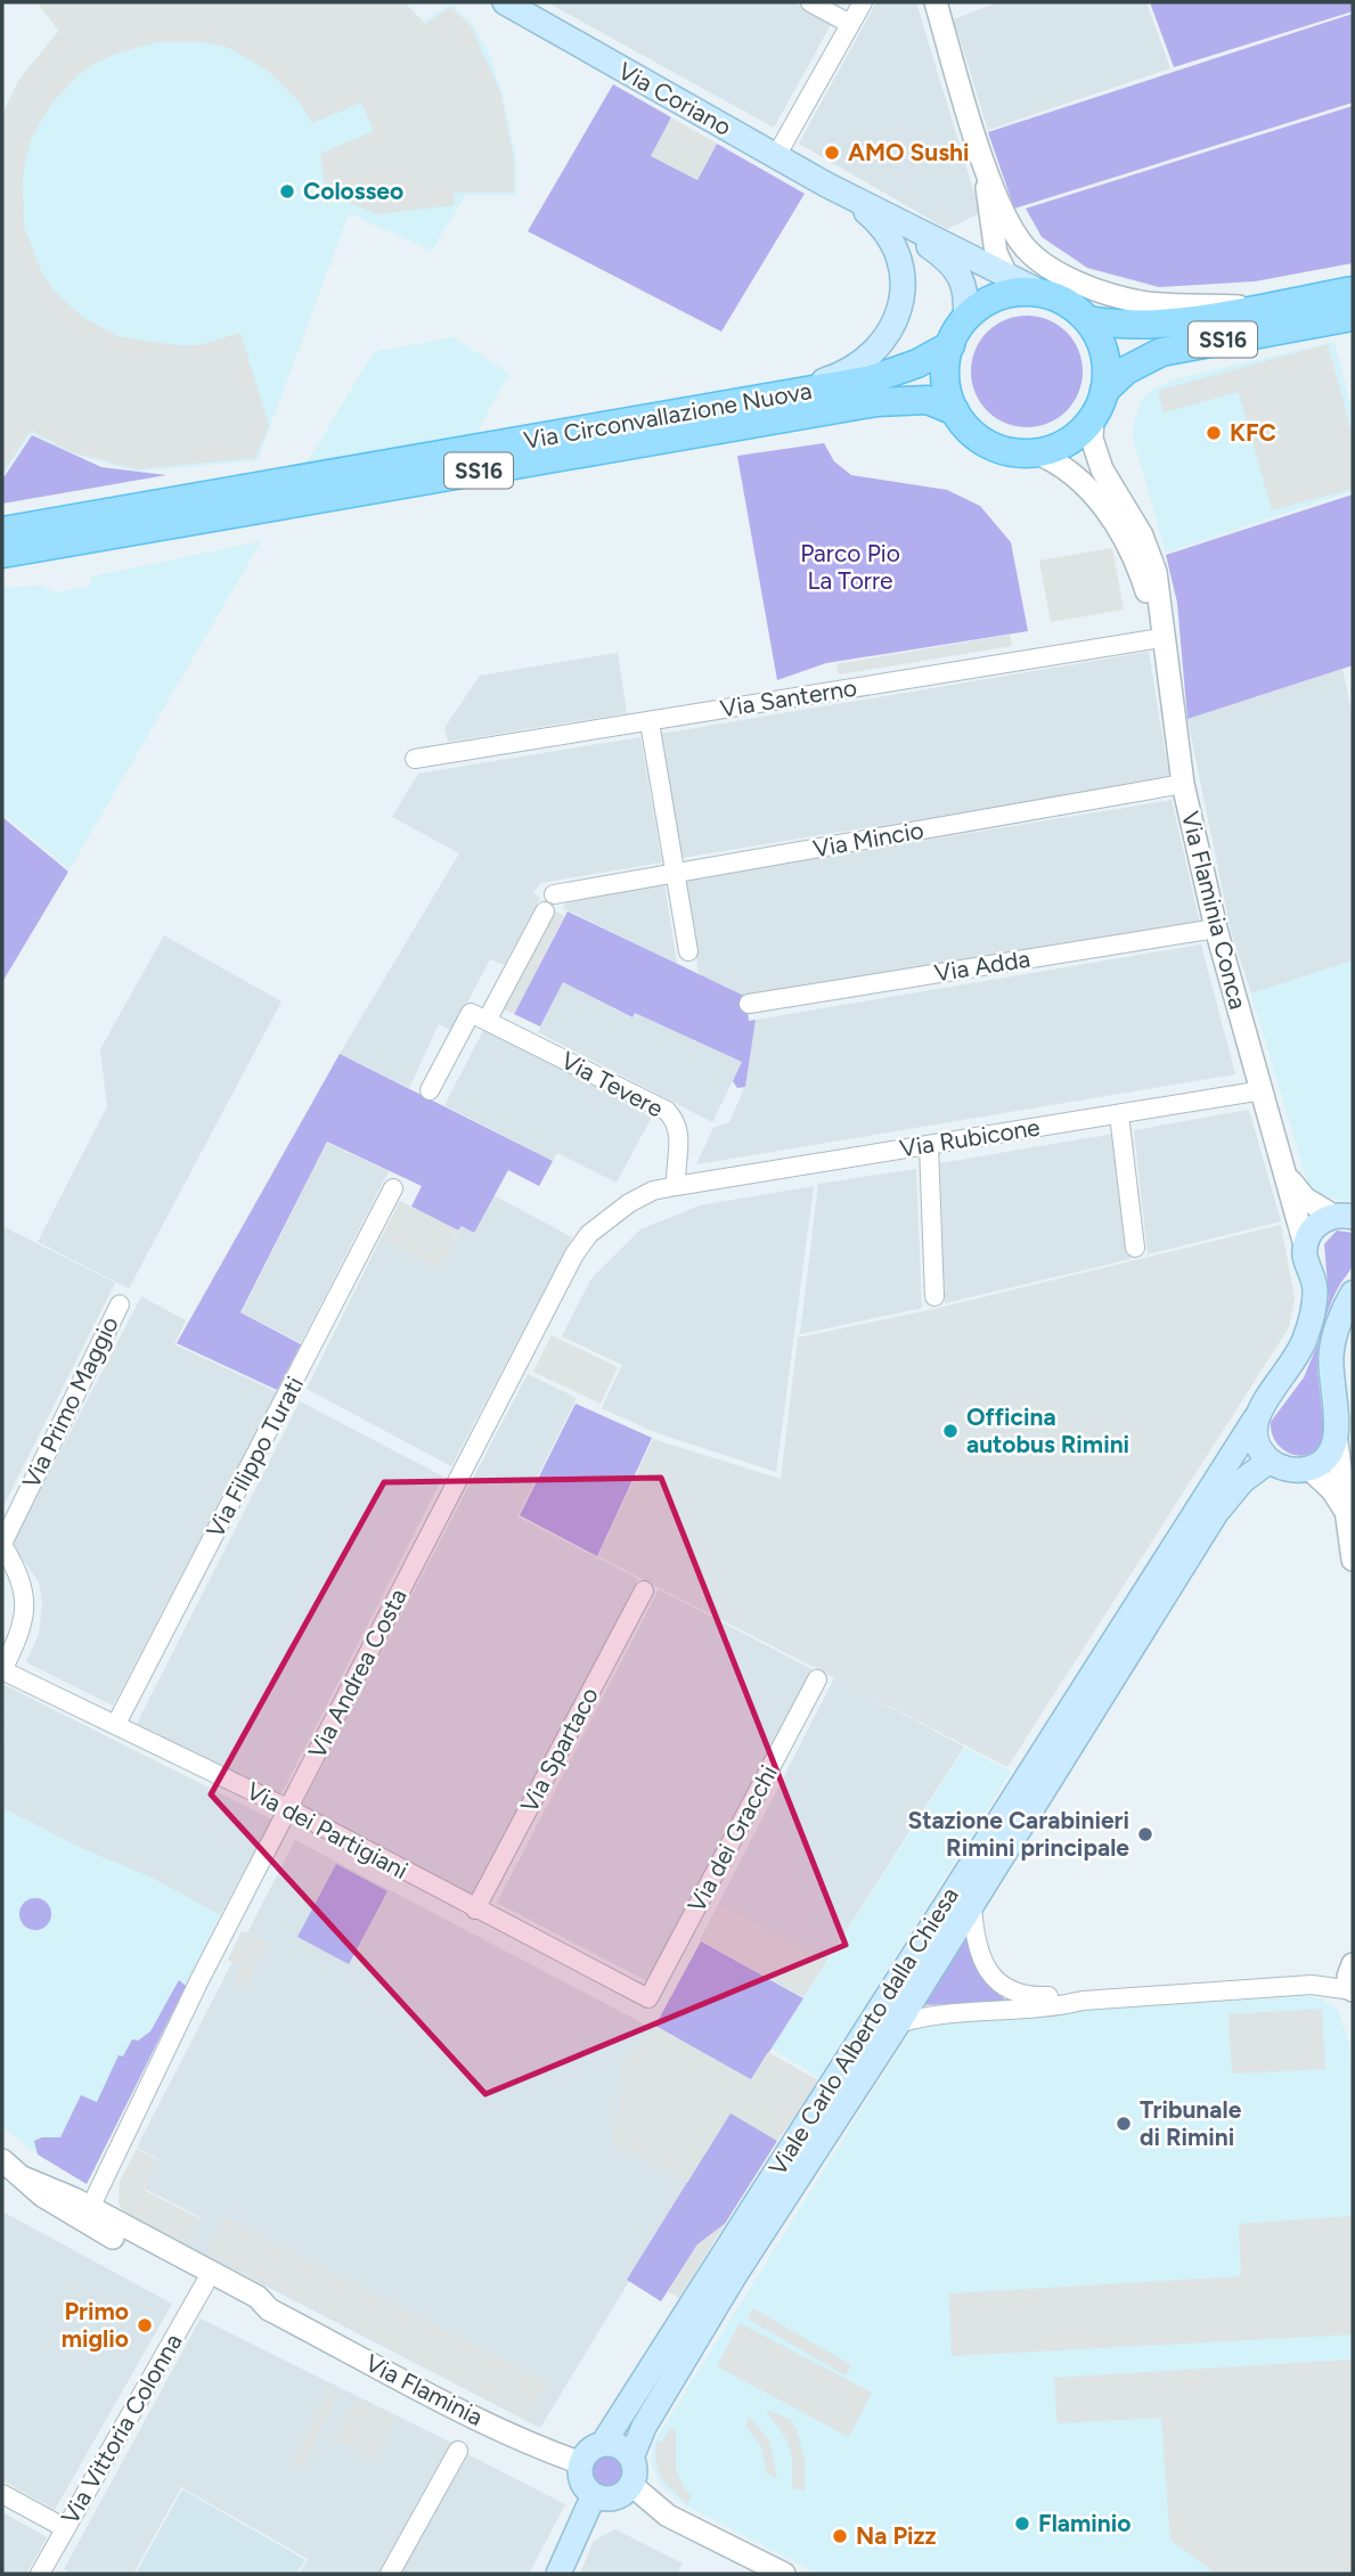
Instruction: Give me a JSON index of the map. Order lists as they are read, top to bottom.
{
  "streets": {
    "main road": [
      "Via Coriano",
      "SS16",
      "Via Circonvallazione Nuova",
      "Viale Carlo Alberto dalla Chiesa"
    ],
    "street": [
      "Via Santerno",
      "Via Mincio",
      "Via Flaminia Conca",
      "Via Adda",
      "Via Tevere",
      "Via Rubicone",
      "Via Primo Maggio",
      "Via Filippo Turati",
      "Via Andrea Costa",
      "Via Spartaco",
      "Via dei Partigiani",
      "Via dei Gracchi",
      "Via Flaminia",
      "Via Vittoria Colonna"
    ]
  },
  "crossings": [
    ["Via Coriano", "SS16"],
    ["Via Coriano", "Via Circonvallazione Nuova"],
    ["Via Coriano", "Via Flaminia Conca"],
    ["SS16", "Via Circonvallazione Nuova"],
    ["SS16", "Via Flaminia Conca"],
    ["Via Circonvallazione Nuova", "Via Flaminia Conca"],
    ["Via Santerno", "Via Flaminia Conca"],
    ["Via Mincio", "Via Flaminia Conca"],
    ["Via Flaminia Conca", "Via Adda"],
    ["Via Flaminia Conca", "Via Rubicone"],
    ["Via Flaminia Conca", "Viale Carlo Alberto dalla Chiesa"],
    ["Via Tevere", "Via Rubicone"],
    ["Via Tevere", "Via Andrea Costa"],
    ["Via Rubicone", "Via Andrea Costa"],
    ["Via Filippo Turati", "Via dei Partigiani"],
    ["Via Andrea Costa", "Via dei Partigiani"],
    ["Via Andrea Costa", "Via Flaminia"],
    ["Via Spartaco", "Via dei Partigiani"],
    ["Via dei Partigiani", "Via dei Gracchi"],
    ["Viale Carlo Alberto dalla Chiesa", "Via Flaminia"],
    ["Via Flaminia", "Via Vittoria Colonna"]
  ],
  "parks": ["Parco Pio La Torre"],
  "places": [
    "AMO Sushi",
    "Colosseo",
    "KFC",
    "Officina autobus Rimini",
    "Stazione Carabinieri Rimini principale",
    "Tribunale di Rimini",
    "Primo miglio",
    "Flaminio",
    "Na Pizz"
  ]
}
